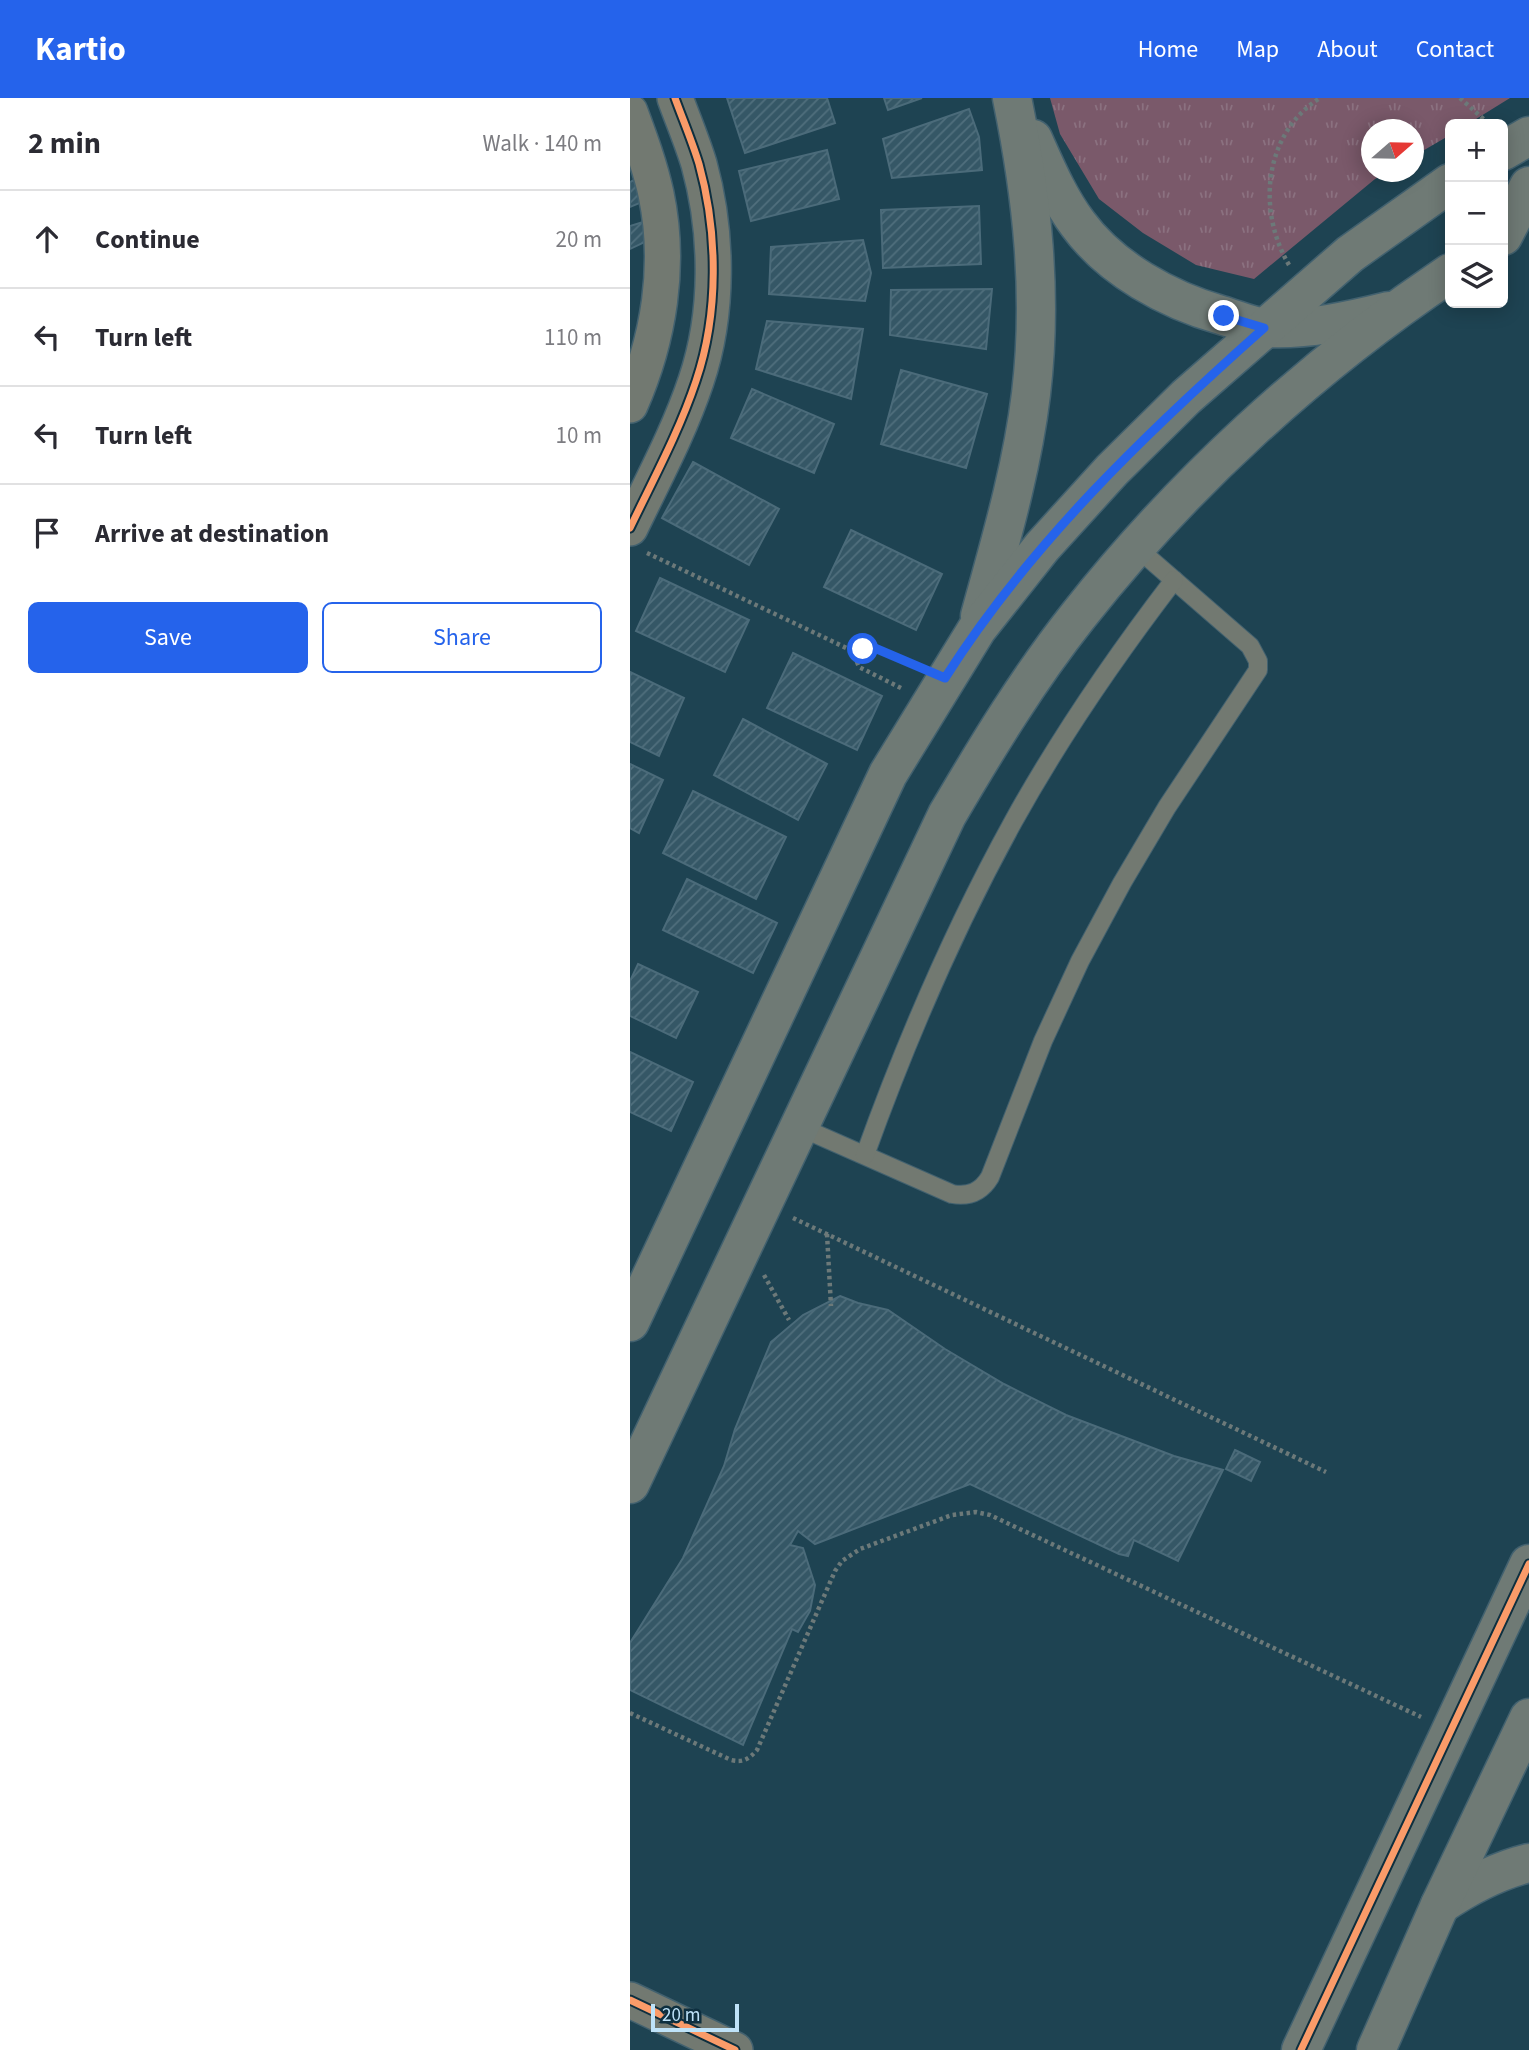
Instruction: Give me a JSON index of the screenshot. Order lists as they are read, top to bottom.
{
  "scale_bar": "20 m",
  "north": "right",
  "page": {
    "header": "Kartio",
    "nav": [
      "Home",
      "Map",
      "About",
      "Contact"
    ],
    "heading": ["2 min", "Walk · 140 m"],
    "map_buttons": ["+", "−"],
    "list": [
      ["Continue", "20 m"],
      ["Turn left", "110 m"],
      ["Turn left", "10 m"],
      "Arrive at destination"
    ],
    "buttons": ["Save", "Share"],
    "scale": "20 m"
  }
}
